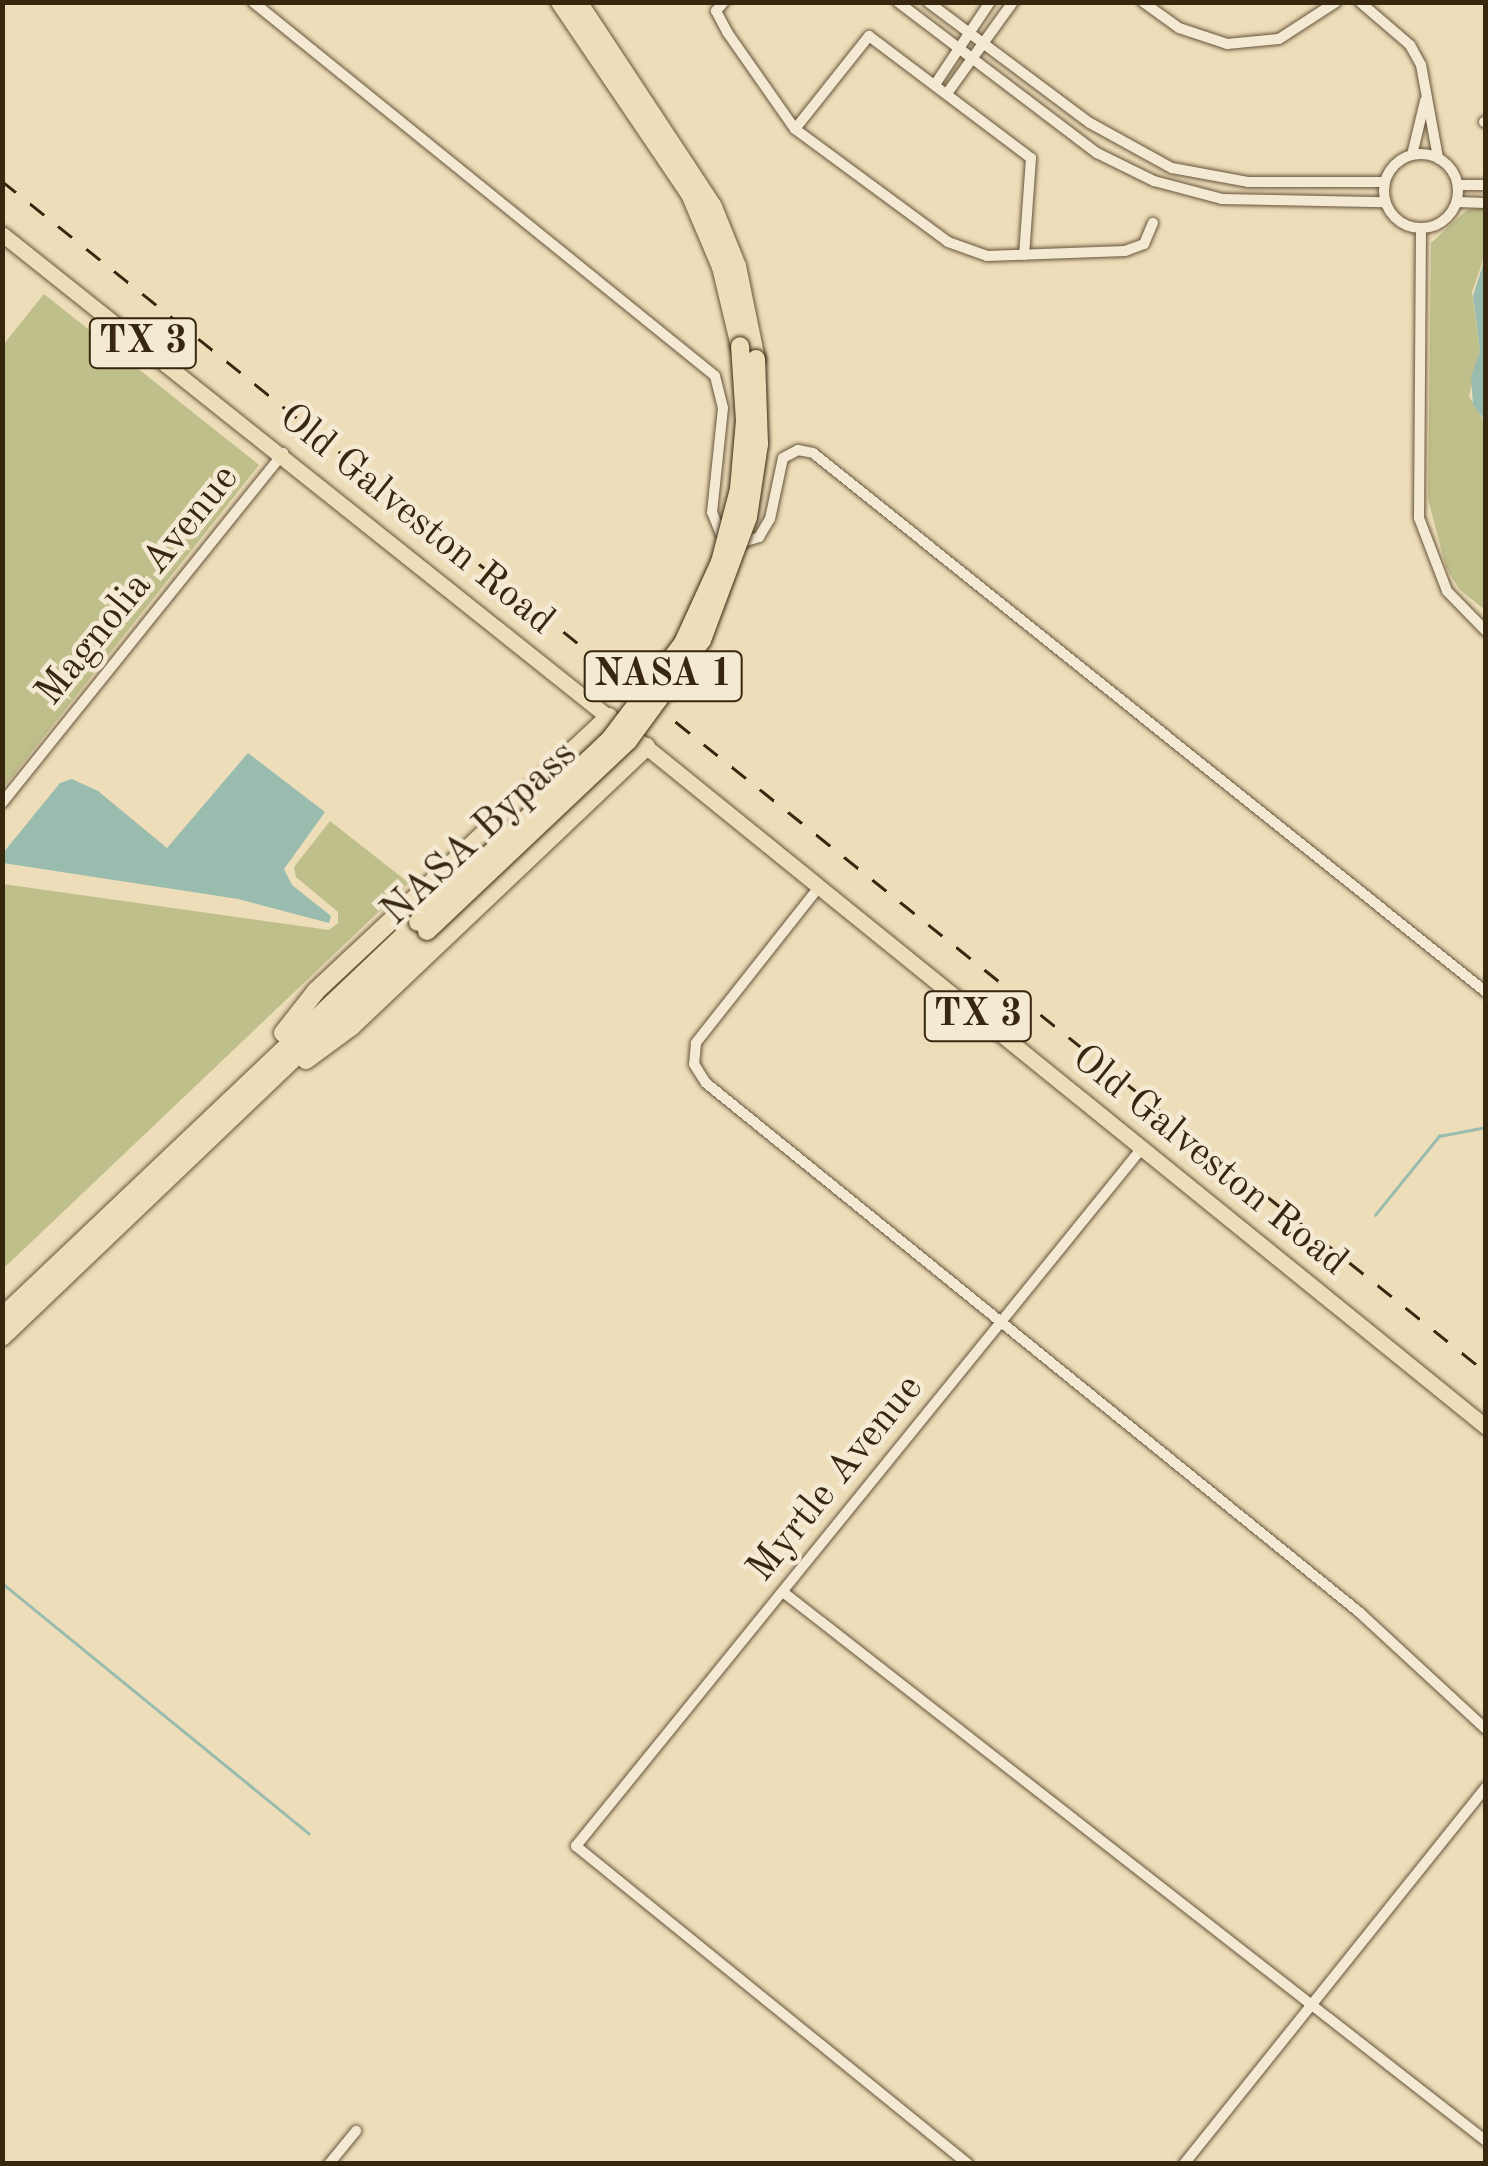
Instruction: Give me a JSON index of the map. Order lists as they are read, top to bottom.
{
  "streets": {
    "highway": ["NASA 1", "NASA Bypass"],
    "main road": ["TX 3", "Old Galveston Road"],
    "street": ["Magnolia Avenue", "Myrtle Avenue"]
  },
  "crossings": [
    ["Old Galveston Road", "Magnolia Avenue"],
    ["Old Galveston Road", "Myrtle Avenue"]
  ]
}
